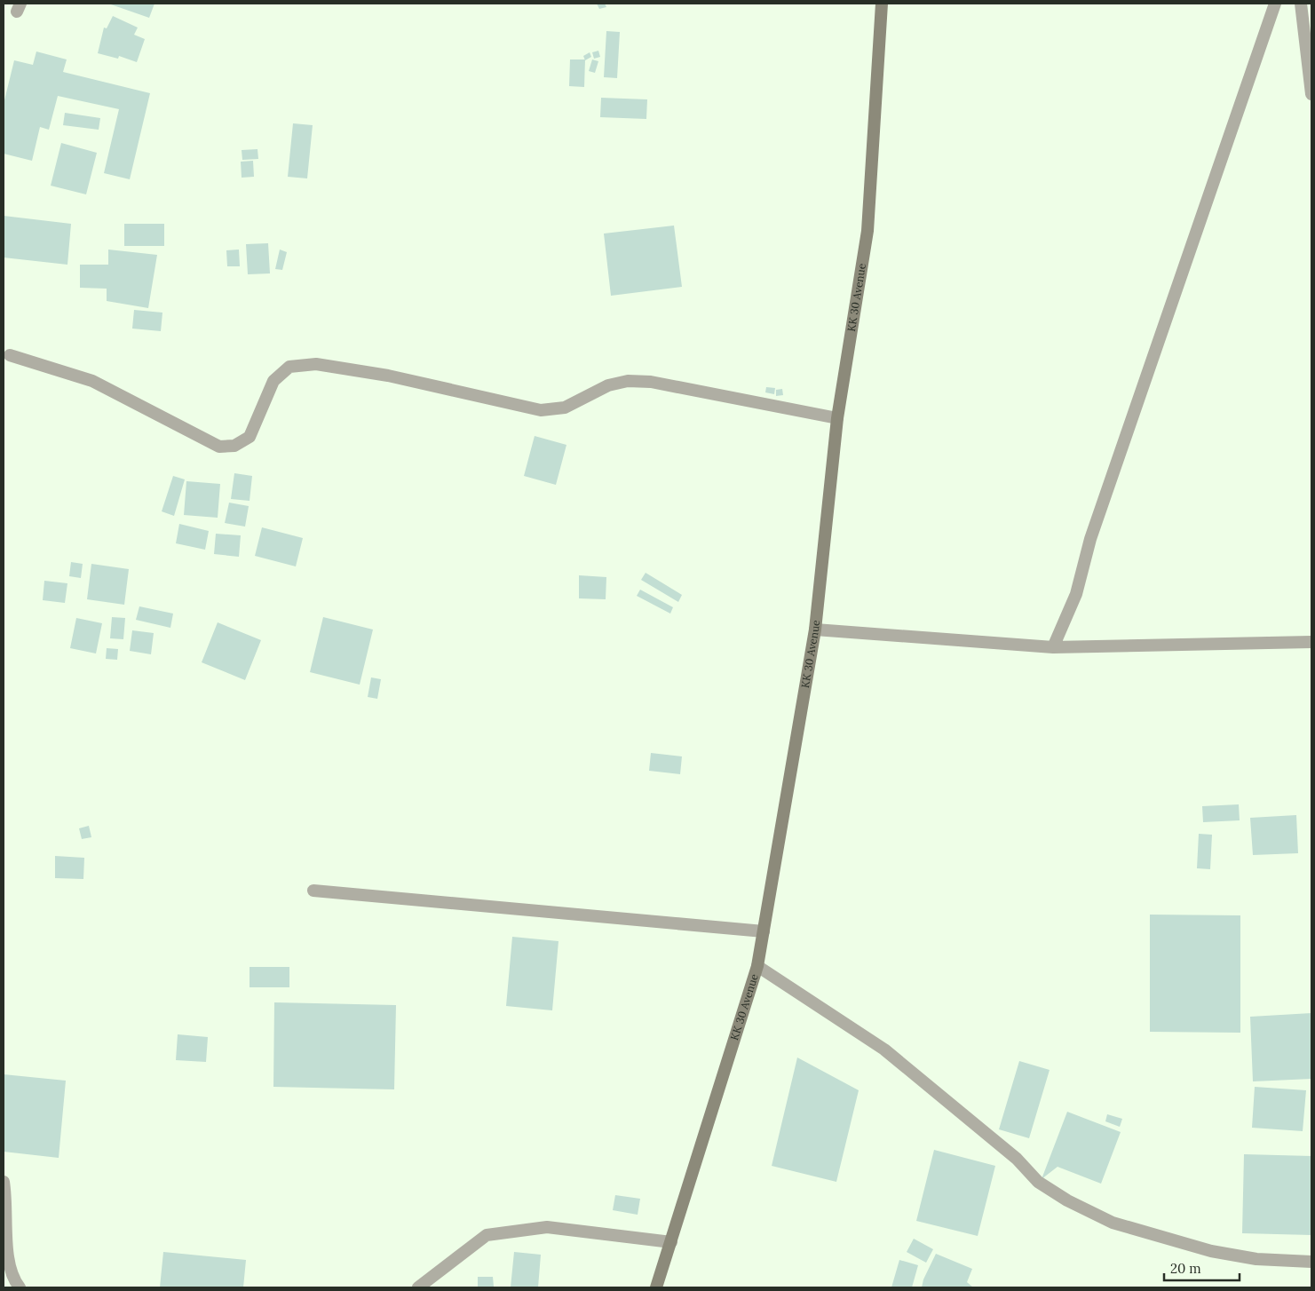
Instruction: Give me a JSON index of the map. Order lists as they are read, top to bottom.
{
  "streets": {
    "main road": ["KK 30 Avenue"]
  },
  "scale_bar": "20 m"
}
